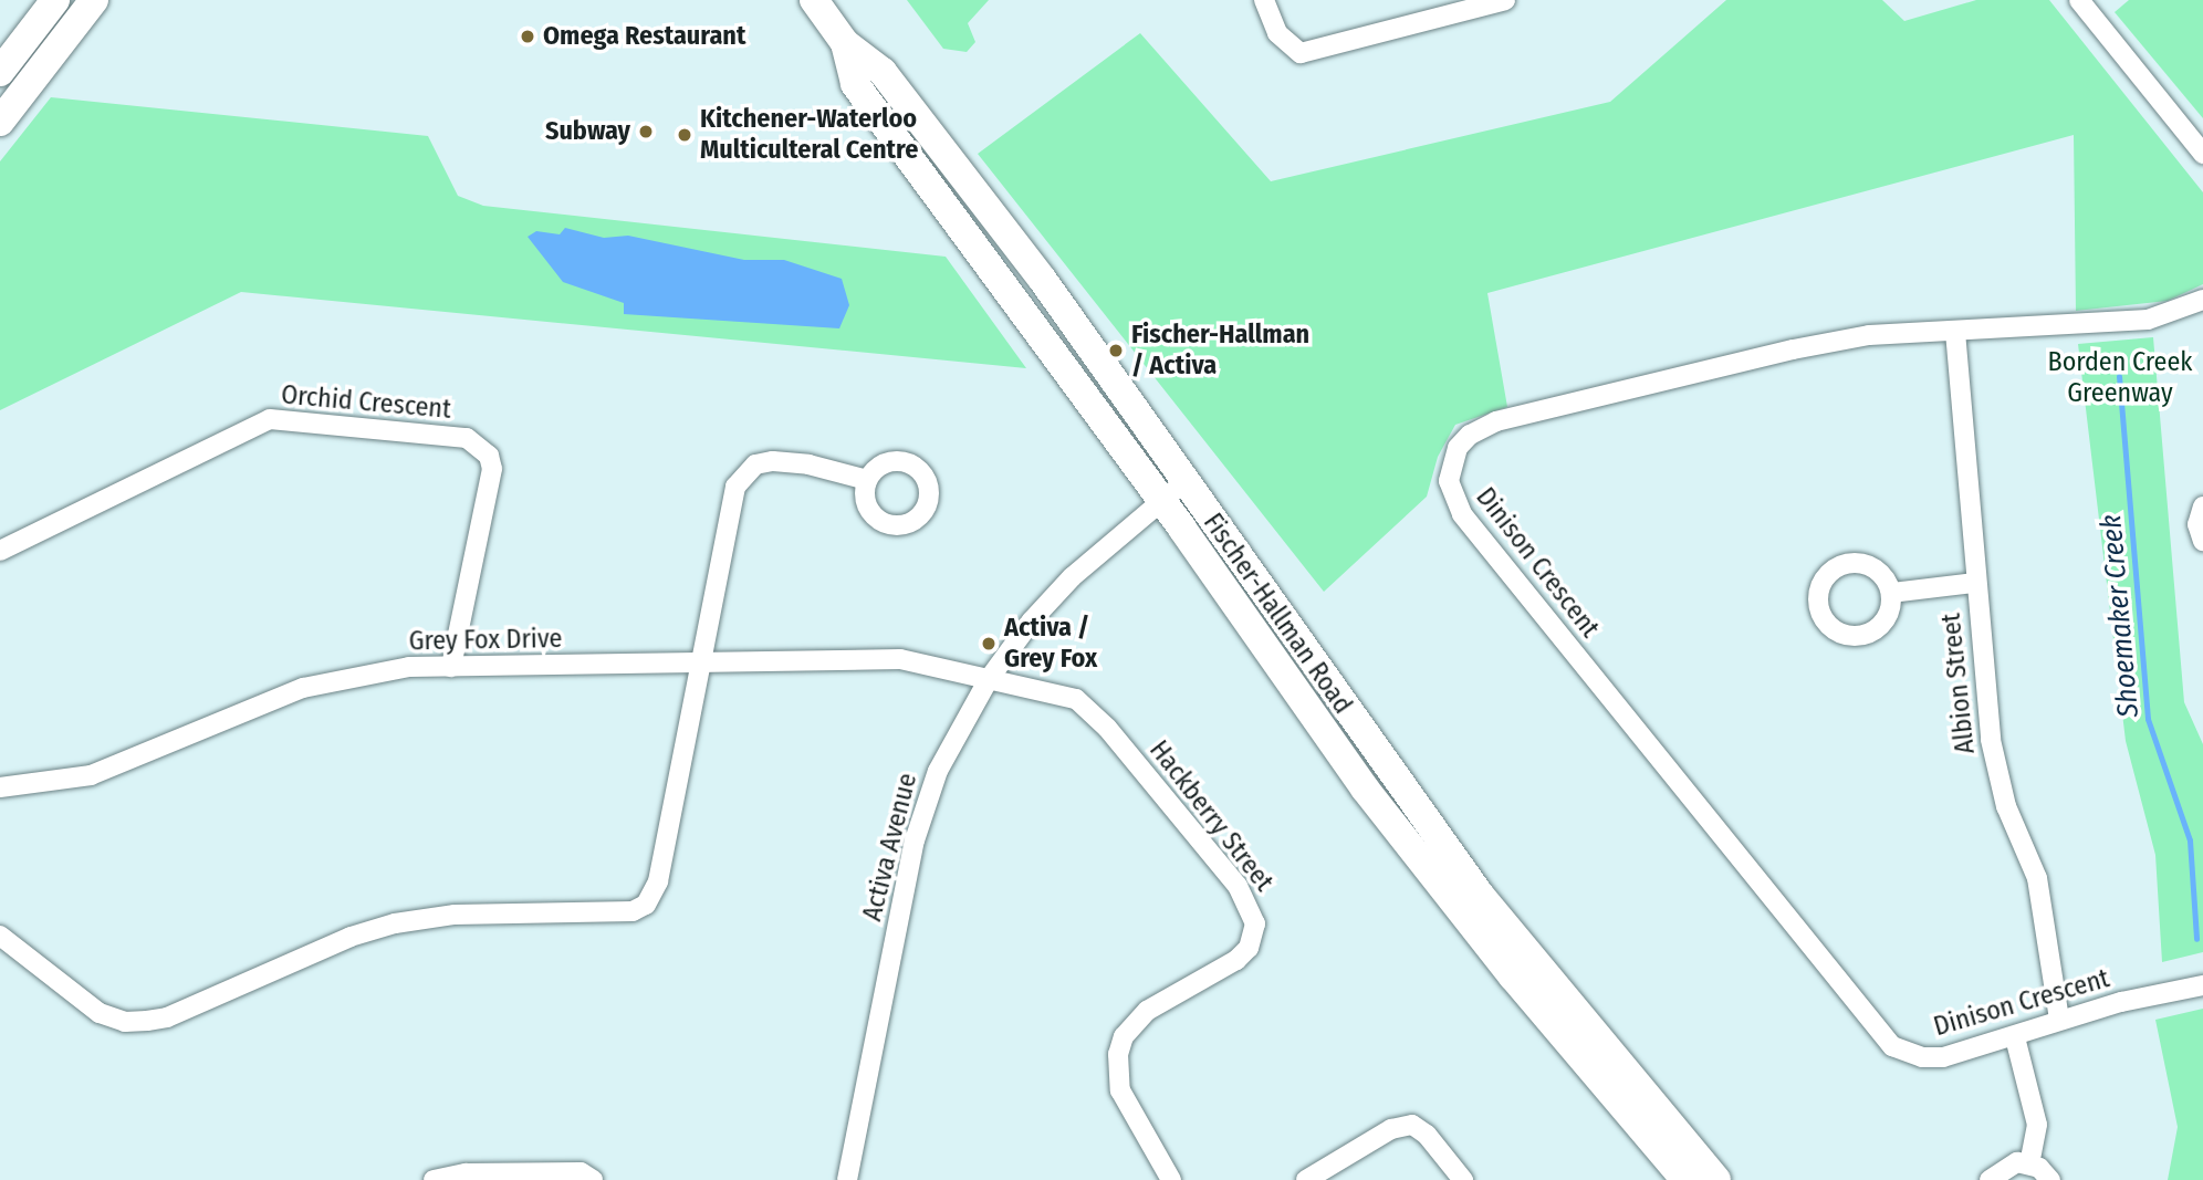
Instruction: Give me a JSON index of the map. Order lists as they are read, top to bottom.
{
  "streets": {
    "main road": ["Fischer-Hallman Road"],
    "street": [
      "Orchid Crescent",
      "Dinison Crescent",
      "Grey Fox Drive",
      "Albion Street",
      "Hackberry Street",
      "Activa Avenue"
    ]
  },
  "crossings": [
    ["Orchid Crescent", "Grey Fox Drive"],
    ["Dinison Crescent", "Albion Street"],
    ["Fischer-Hallman Road", "Activa Avenue"],
    ["Grey Fox Drive", "Hackberry Street"],
    ["Grey Fox Drive", "Activa Avenue"],
    ["Hackberry Street", "Activa Avenue"]
  ],
  "water": ["Shoemaker Creek"],
  "parks": ["Borden Creek Greenway"],
  "places": [
    "Omega Restaurant",
    "Subway",
    "Kitchener-Waterloo Multiculteral Centre",
    "Fischer-Hallman / Activa",
    "Activa / Grey Fox"
  ]
}
